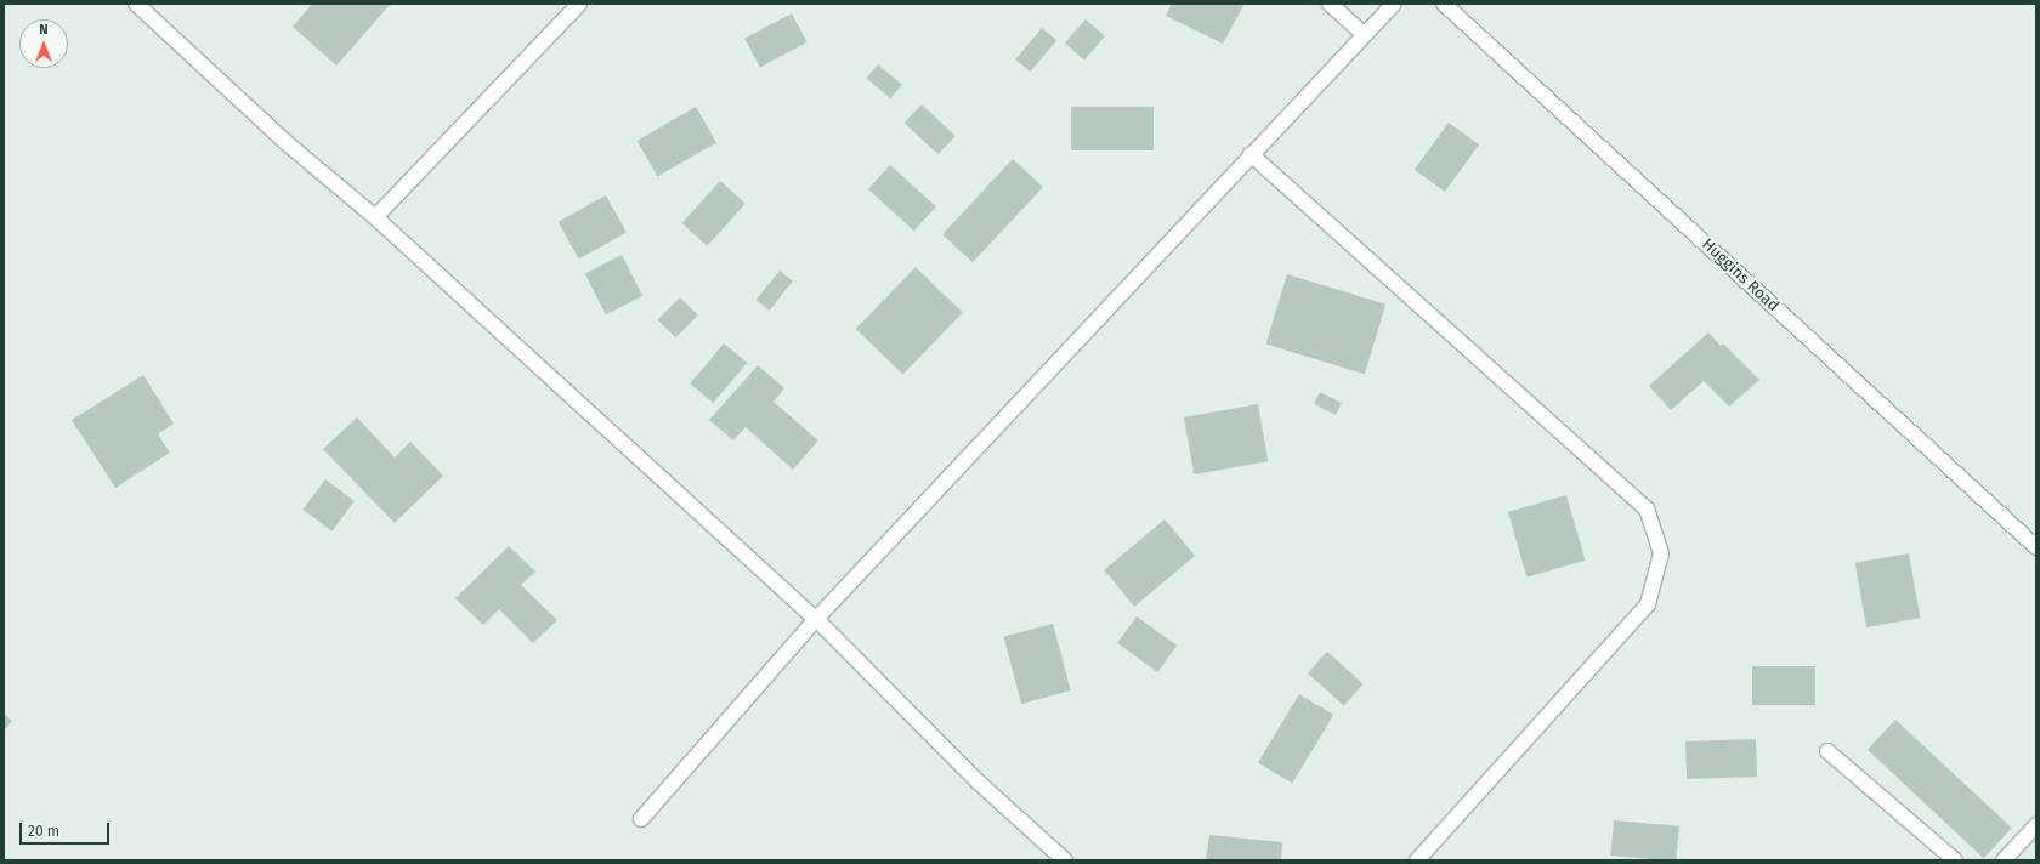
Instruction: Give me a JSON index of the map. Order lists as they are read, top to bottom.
{
  "streets": {
    "street": ["Huggins Road"]
  },
  "scale_bar": "20 m",
  "north": "top"
}
